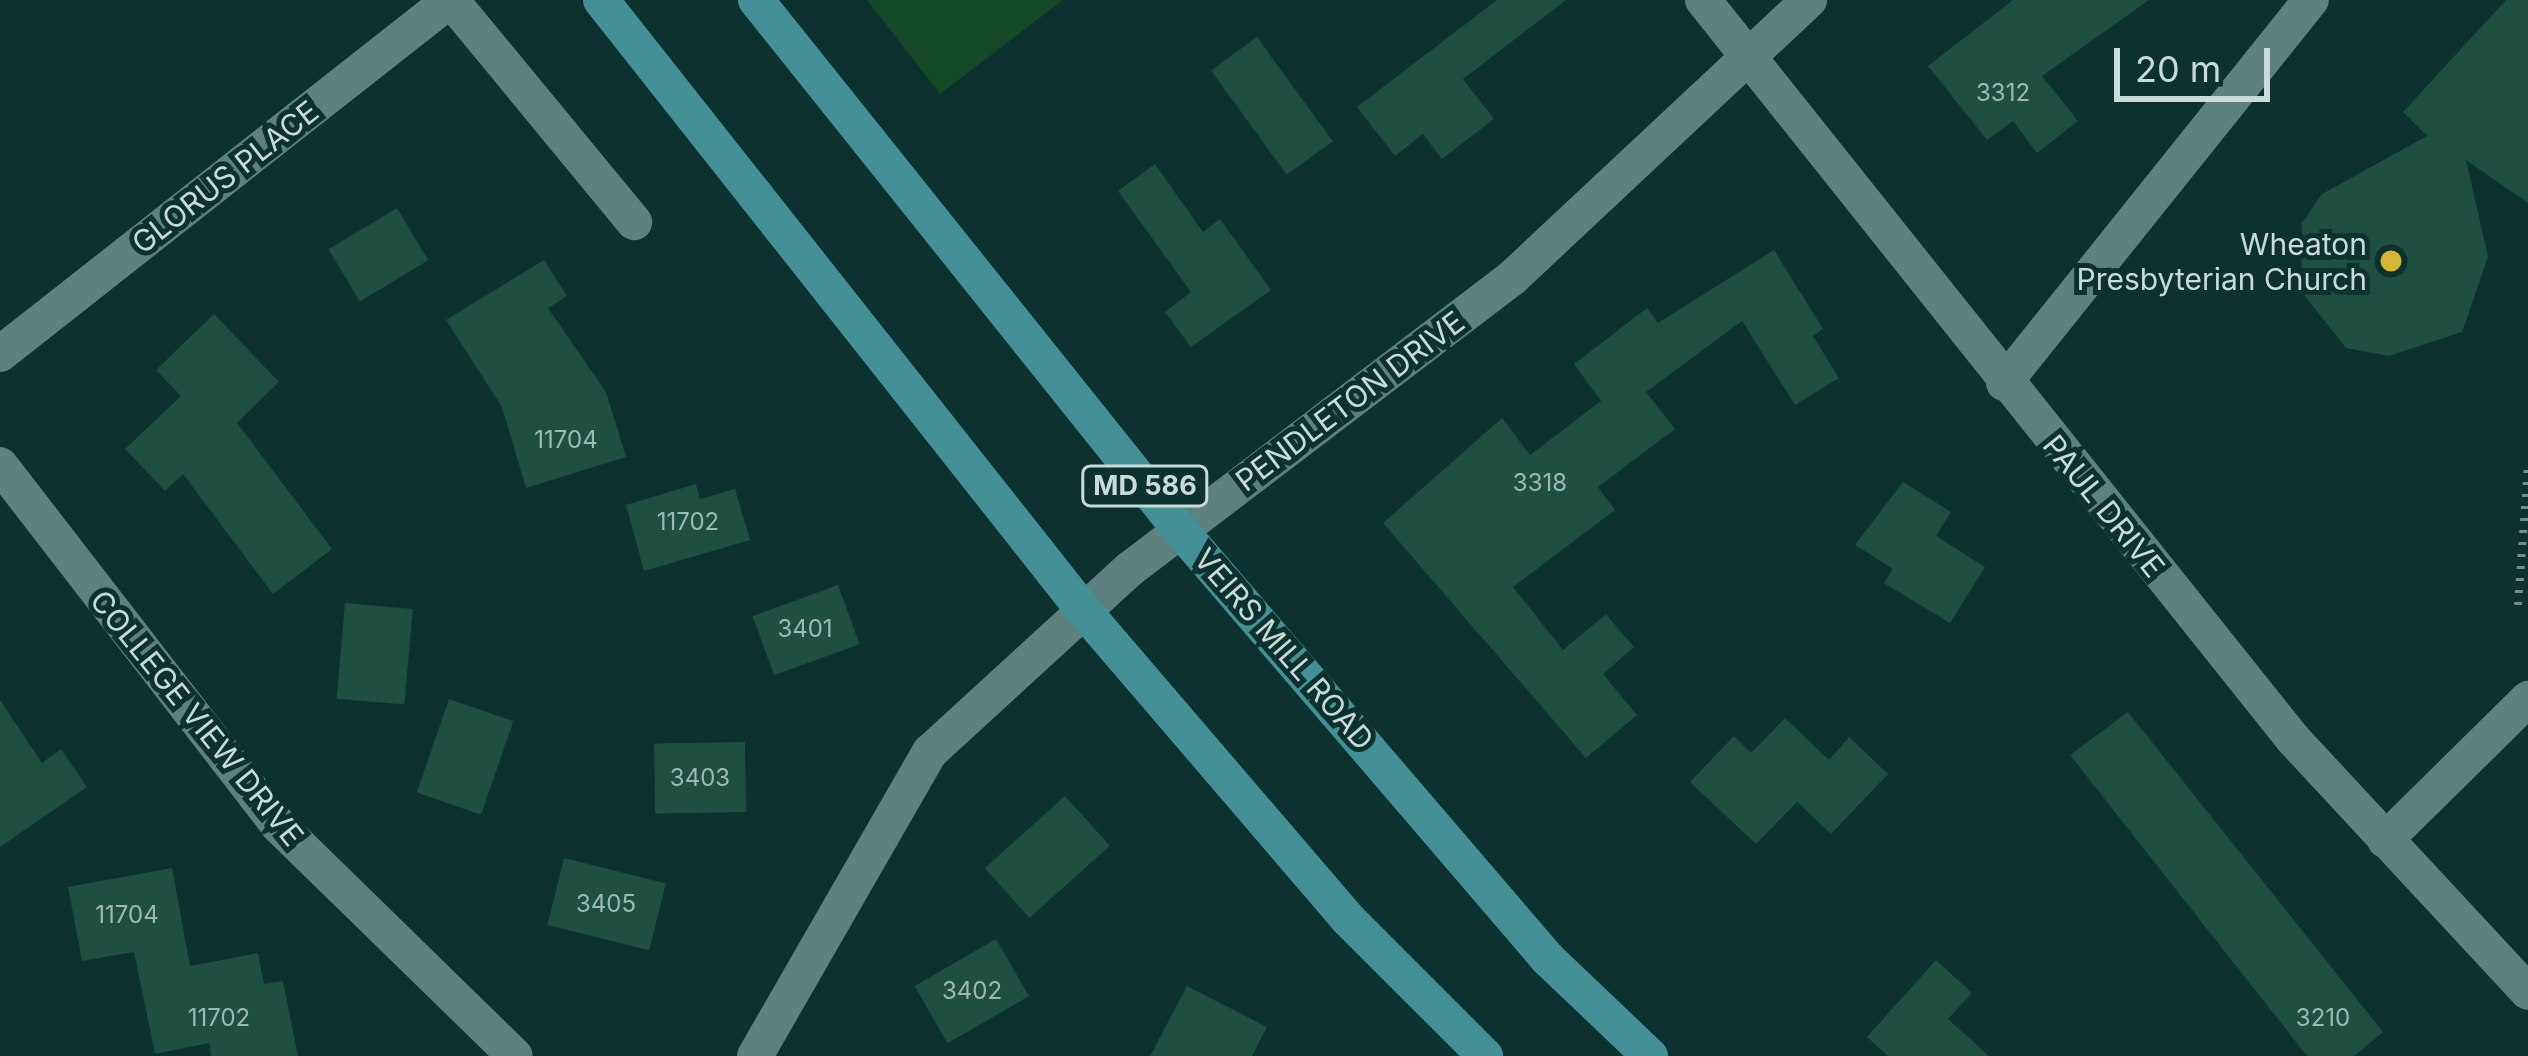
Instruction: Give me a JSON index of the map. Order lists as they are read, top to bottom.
{
  "streets": {
    "main road": ["MD 586", "VEIRS MILL ROAD"],
    "street": [
      "GLORUS PLACE",
      "PENDLETON DRIVE",
      "PAUL DRIVE",
      "COLLEGE VIEW DRIVE"
    ]
  },
  "crossings": [
    ["PENDLETON DRIVE", "PAUL DRIVE"],
    ["PENDLETON DRIVE", "VEIRS MILL ROAD"]
  ],
  "places": ["Wheaton Presbyterian Church"],
  "house_numbers": [
    "3312",
    "11704",
    "3318",
    "11702",
    "3401",
    "3403",
    "3405",
    "11704",
    "3402",
    "11702",
    "3210"
  ],
  "scale_bar": "20 m"
}
